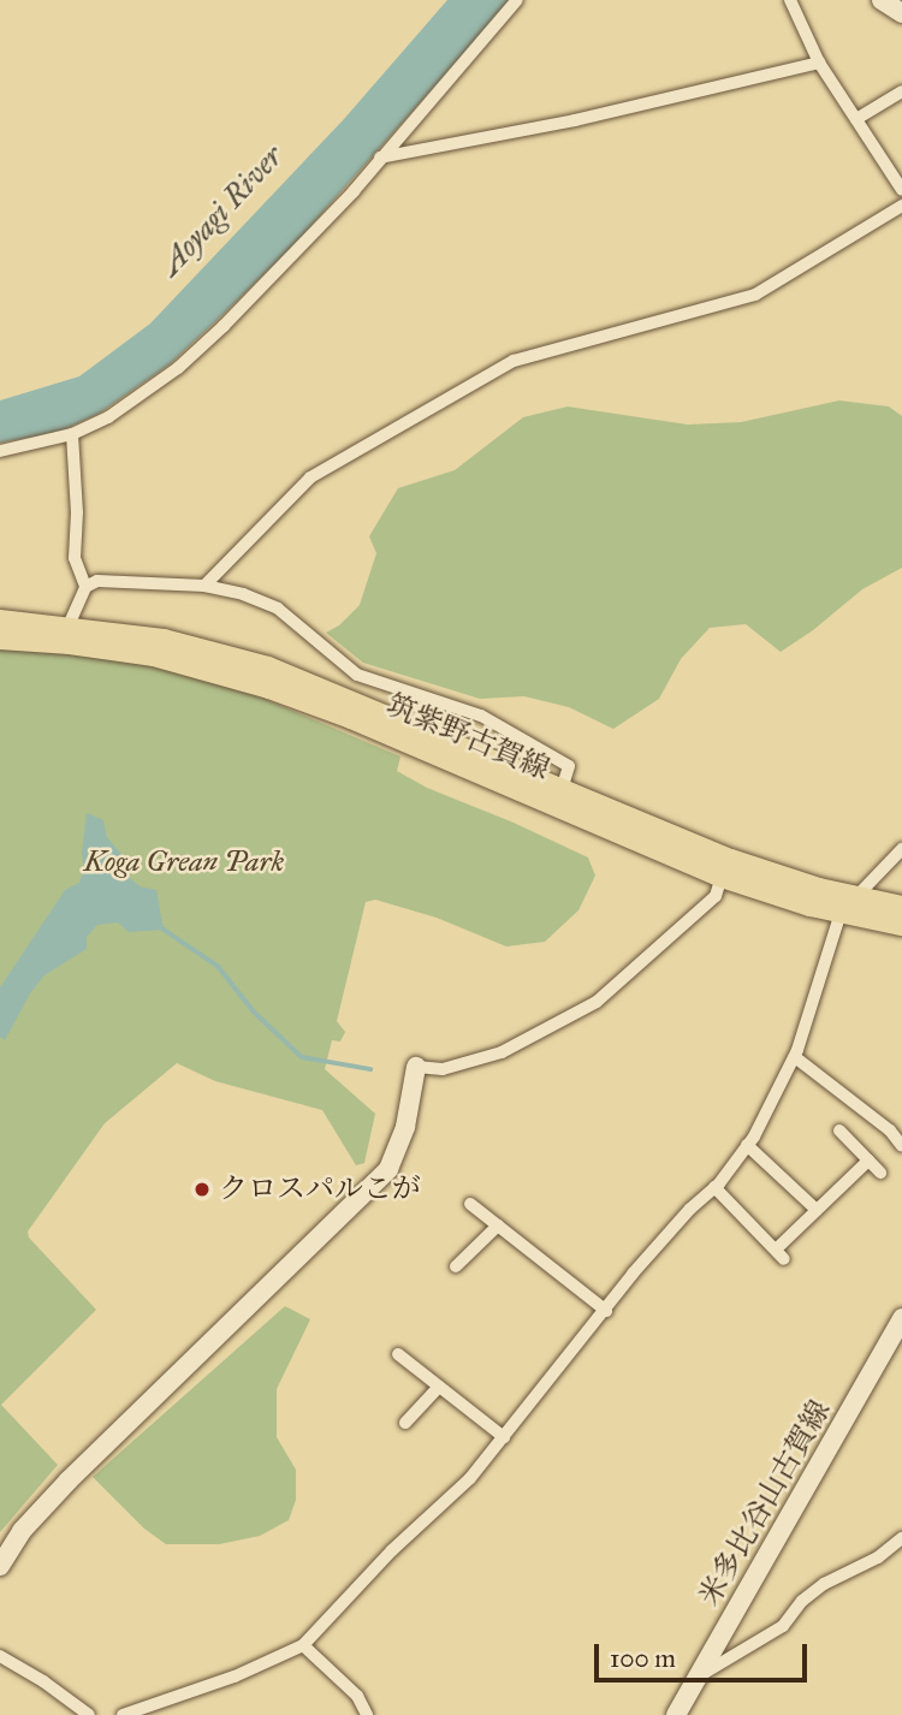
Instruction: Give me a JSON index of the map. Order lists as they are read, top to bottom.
{
  "streets": {
    "main road": ["筑紫野古賀線"],
    "street": ["米多比谷山古賀線"]
  },
  "water": ["Aoyagi River"],
  "parks": ["Koga Grean Park"],
  "places": ["クロスパルこが"],
  "scale_bar": "100 m"
}
